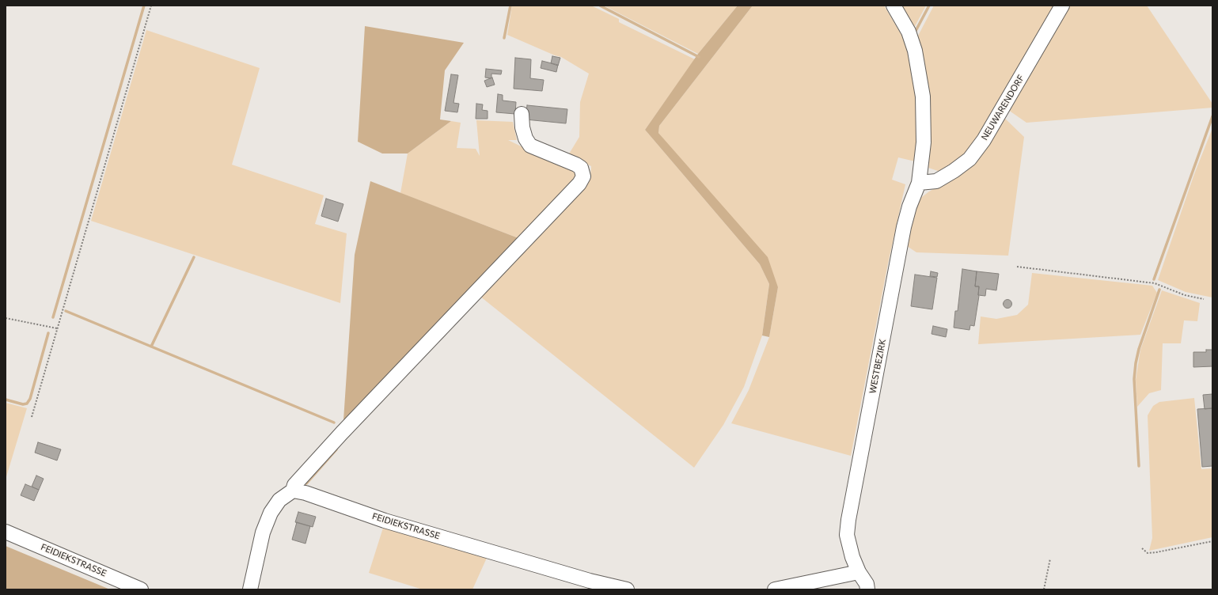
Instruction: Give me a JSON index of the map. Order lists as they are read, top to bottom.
{
  "streets": {
    "street": ["NEUWARENDORF", "WESTBEZIRK", "FEIDIEKSTRASSE"]
  },
  "crossings": [
    ["NEUWARENDORF", "WESTBEZIRK"]
  ]
}
